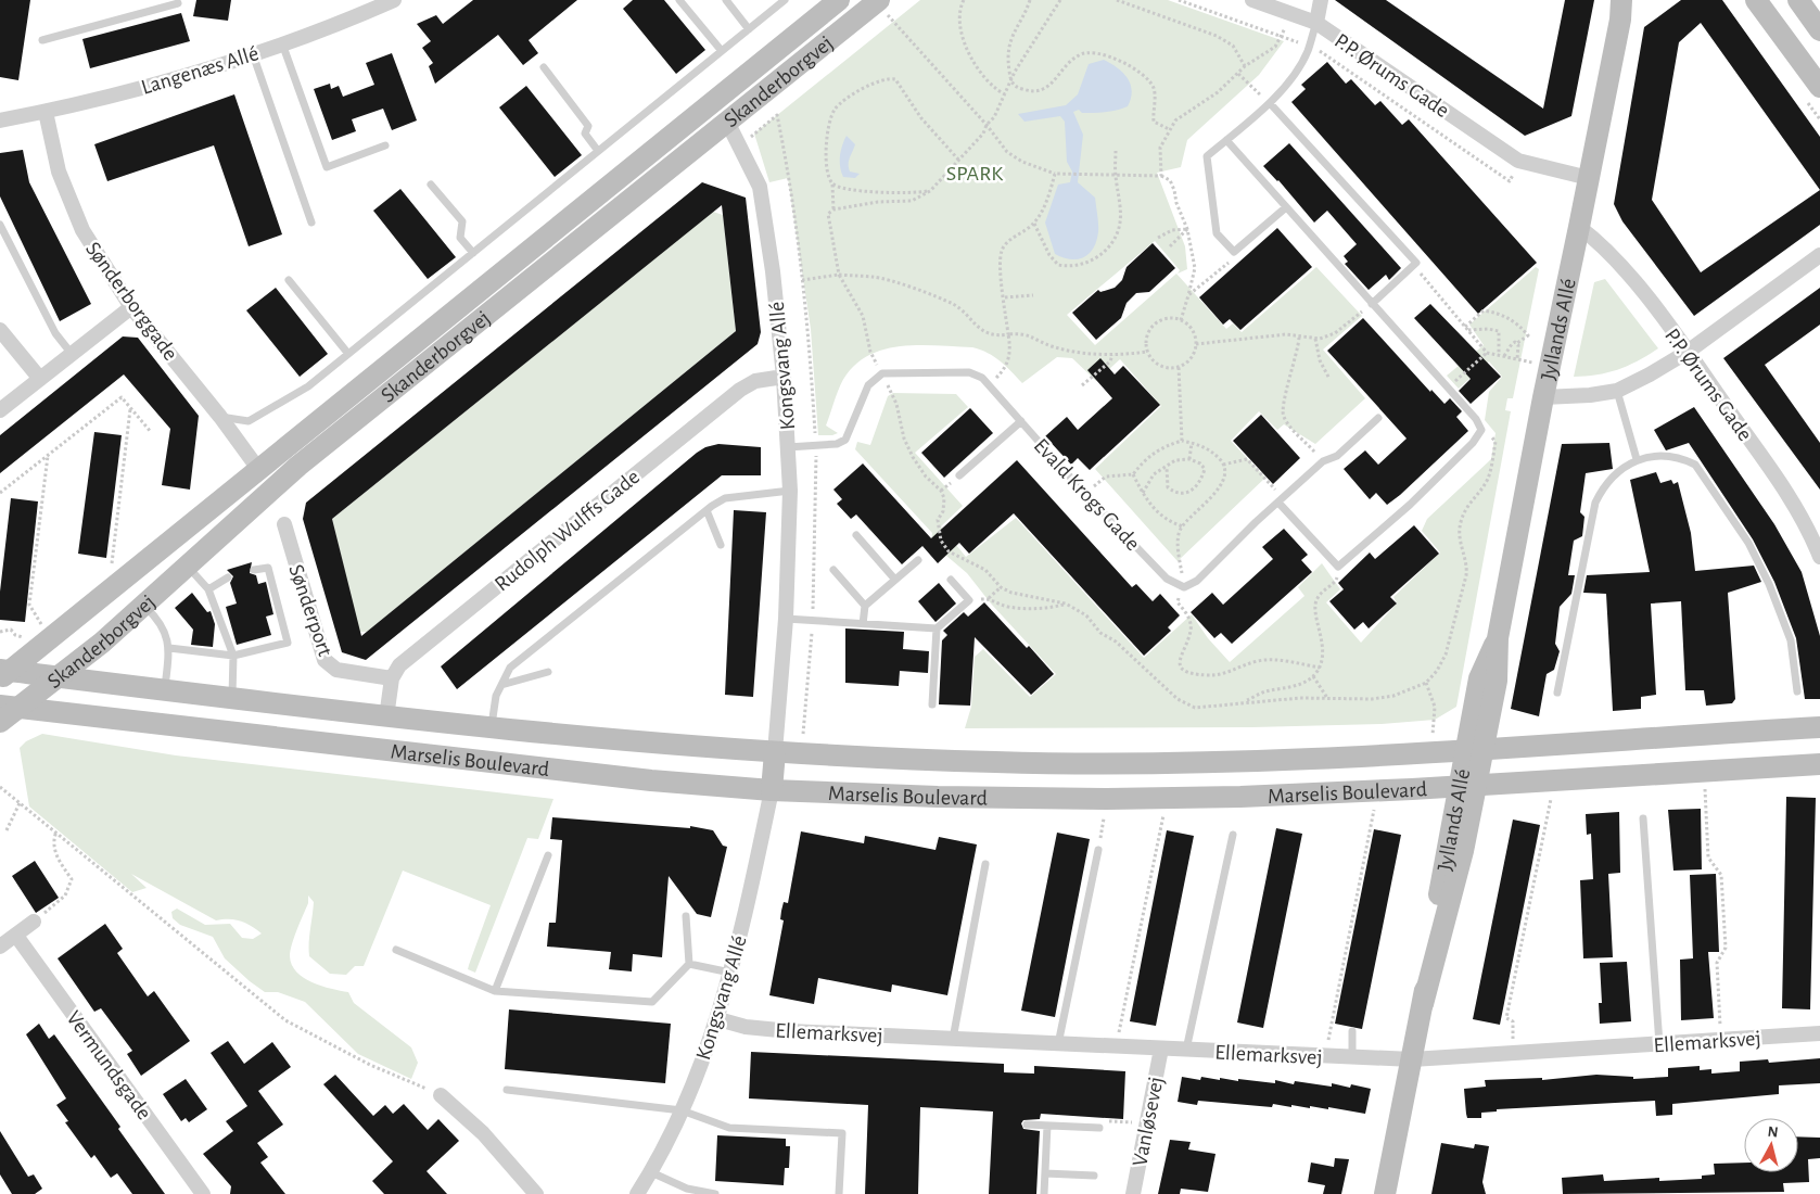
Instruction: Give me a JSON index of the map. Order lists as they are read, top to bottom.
{
  "streets": {
    "main road": ["Skanderborgvej", "Jyllands Allé", "Marselis Boulevard"],
    "street": [
      "Langenæs Allé",
      "P.P. Ørums Gade",
      "Sønderborggade",
      "Kongsvang Allé",
      "Rudolph Wulffs Gade",
      "Sønderport",
      "Ellemarksvej",
      "Vermundsgade",
      "Vanløsevej"
    ],
    "lane": ["Evald Krogs Gade"]
  },
  "crossings": [
    ["Langenæs Allé", "Sønderborggade"],
    ["P.P. Ørums Gade", "Jyllands Allé"],
    ["Skanderborgvej", "Sønderborggade"],
    ["Skanderborgvej", "Kongsvang Allé"],
    ["Skanderborgvej", "Marselis Boulevard"],
    ["Jyllands Allé", "Marselis Boulevard"],
    ["Jyllands Allé", "Ellemarksvej"],
    ["Kongsvang Allé", "Rudolph Wulffs Gade"],
    ["Kongsvang Allé", "Marselis Boulevard"],
    ["Kongsvang Allé", "Ellemarksvej"],
    ["Rudolph Wulffs Gade", "Sønderport"],
    ["Ellemarksvej", "Vanløsevej"]
  ],
  "parks": ["SPARK"],
  "north": "top"
}
